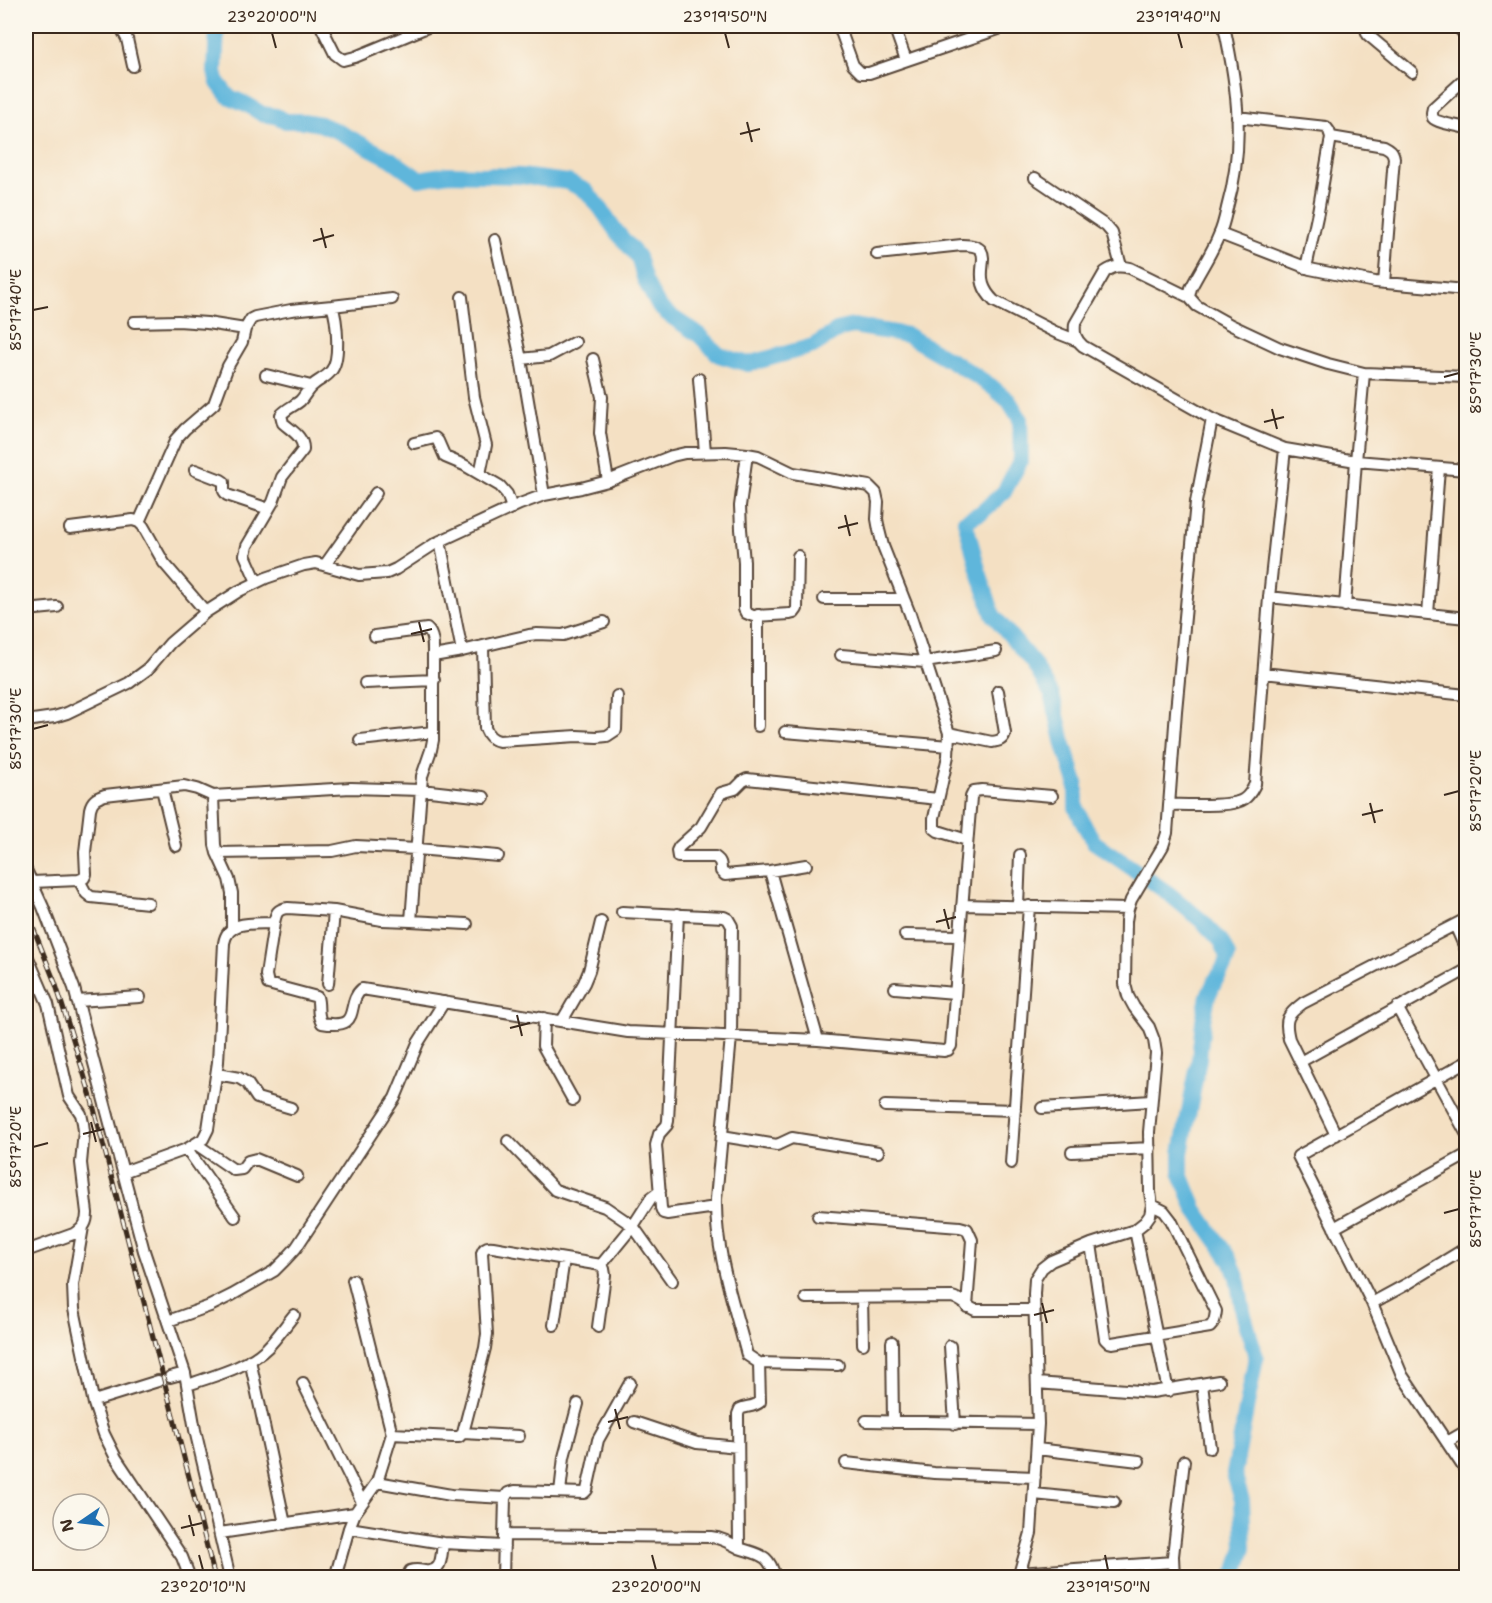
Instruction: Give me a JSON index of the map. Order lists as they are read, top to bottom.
{
  "north": "left",
  "coordinates": [
    "23°20'00\"N",
    "23°19'50\"N",
    "23°19'40\"N",
    "85°17'40\"E",
    "85°17'30\"E",
    "85°17'20\"E",
    "85°17'10\"E",
    "23°20'10\"N"
  ]
}
